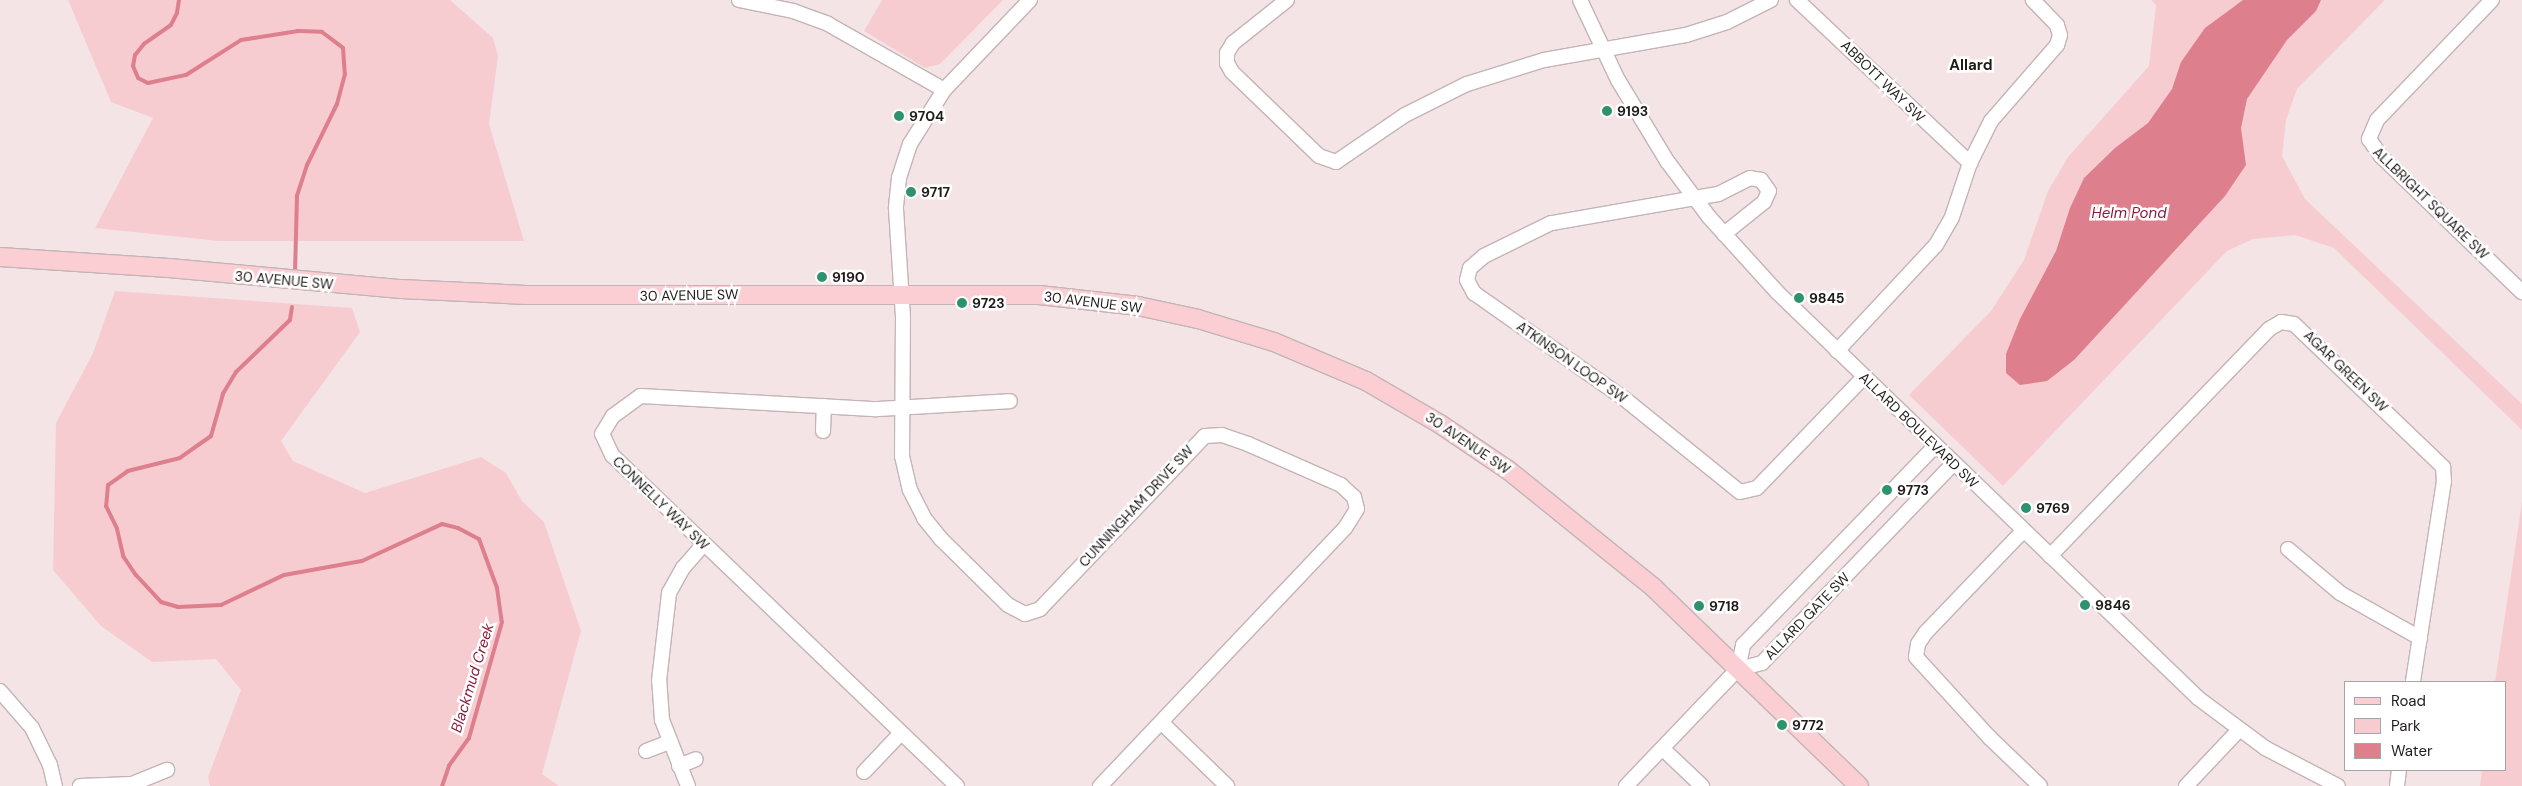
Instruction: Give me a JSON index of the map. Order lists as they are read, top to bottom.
{
  "streets": {
    "main road": ["30 AVENUE SW"],
    "street": [
      "ABBOTT WAY SW",
      "ALLBRIGHT SQUARE SW",
      "ATKINSON LOOP SW",
      "AGAR GREEN SW",
      "ALLARD BOULEVARD SW",
      "CONNELLY WAY SW",
      "CUNNINGHAM DRIVE SW",
      "ALLARD GATE SW"
    ]
  },
  "crossings": [
    ["30 AVENUE SW", "CUNNINGHAM DRIVE SW"],
    ["30 AVENUE SW", "ALLARD GATE SW"],
    ["ATKINSON LOOP SW", "ALLARD BOULEVARD SW"],
    ["AGAR GREEN SW", "ALLARD BOULEVARD SW"],
    ["ALLARD BOULEVARD SW", "ALLARD GATE SW"],
    ["CONNELLY WAY SW", "CUNNINGHAM DRIVE SW"]
  ],
  "districts": ["Allard"],
  "water": ["Helm Pond", "Blackmud Creek"],
  "places": [
    "9193",
    "9704",
    "9717",
    "9190",
    "9845",
    "9723",
    "9773",
    "9769",
    "9846",
    "9718",
    "9772"
  ],
  "legend": ["Road", "Park", "Water"]
}
